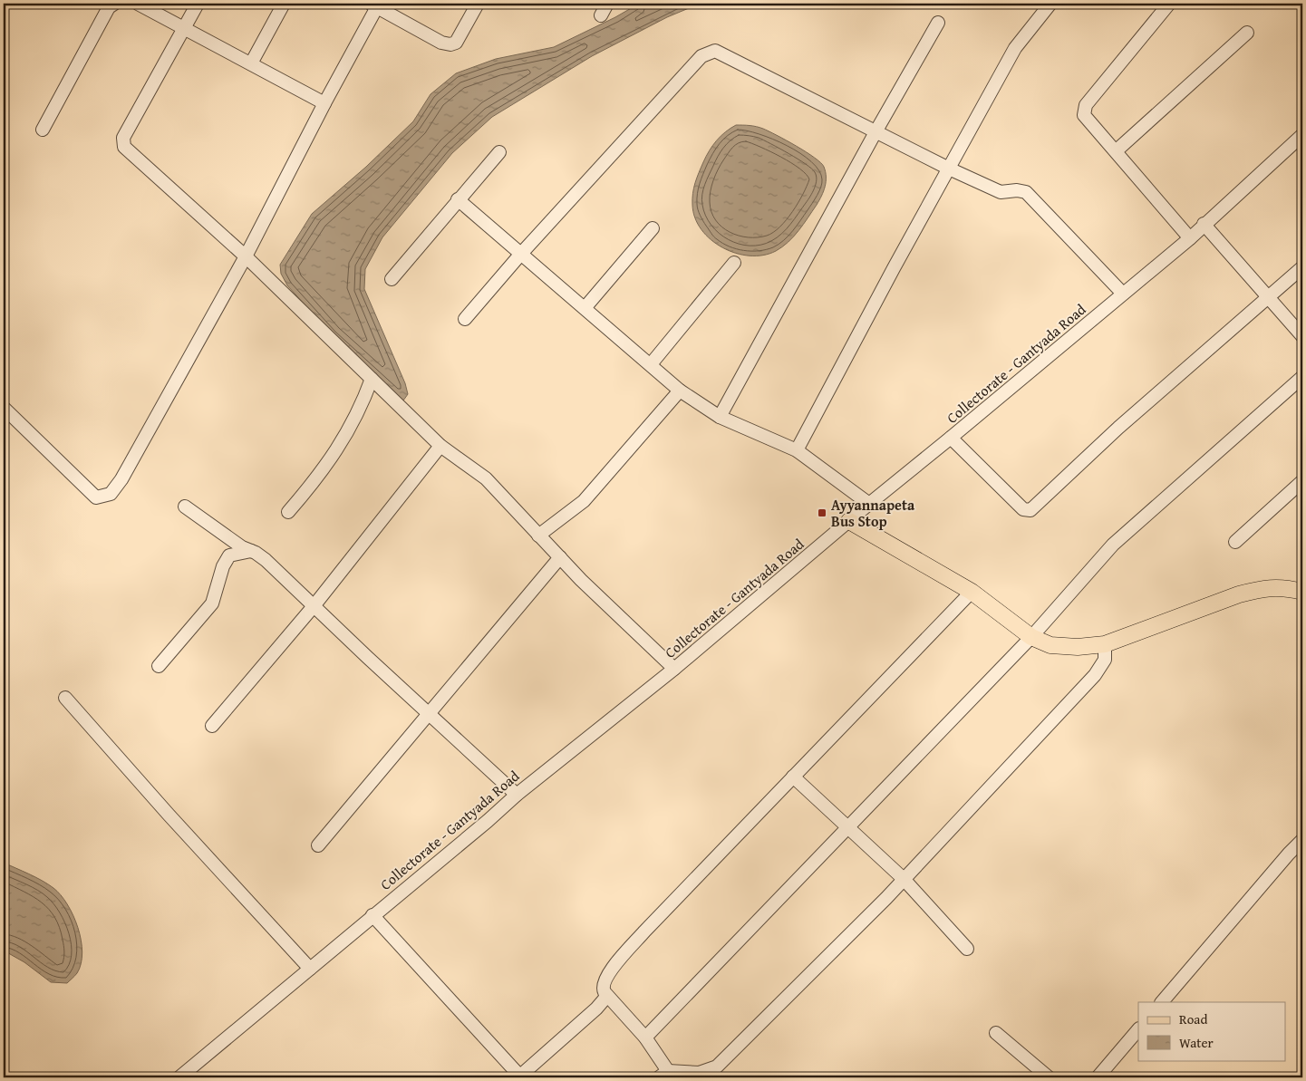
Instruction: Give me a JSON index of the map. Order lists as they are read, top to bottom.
{
  "streets": {
    "street": ["Collectorate - Gantyada Road"]
  },
  "places": {
    "transit": ["Ayyannapeta Bus Stop"]
  },
  "legend": ["Road", "Water"]
}
